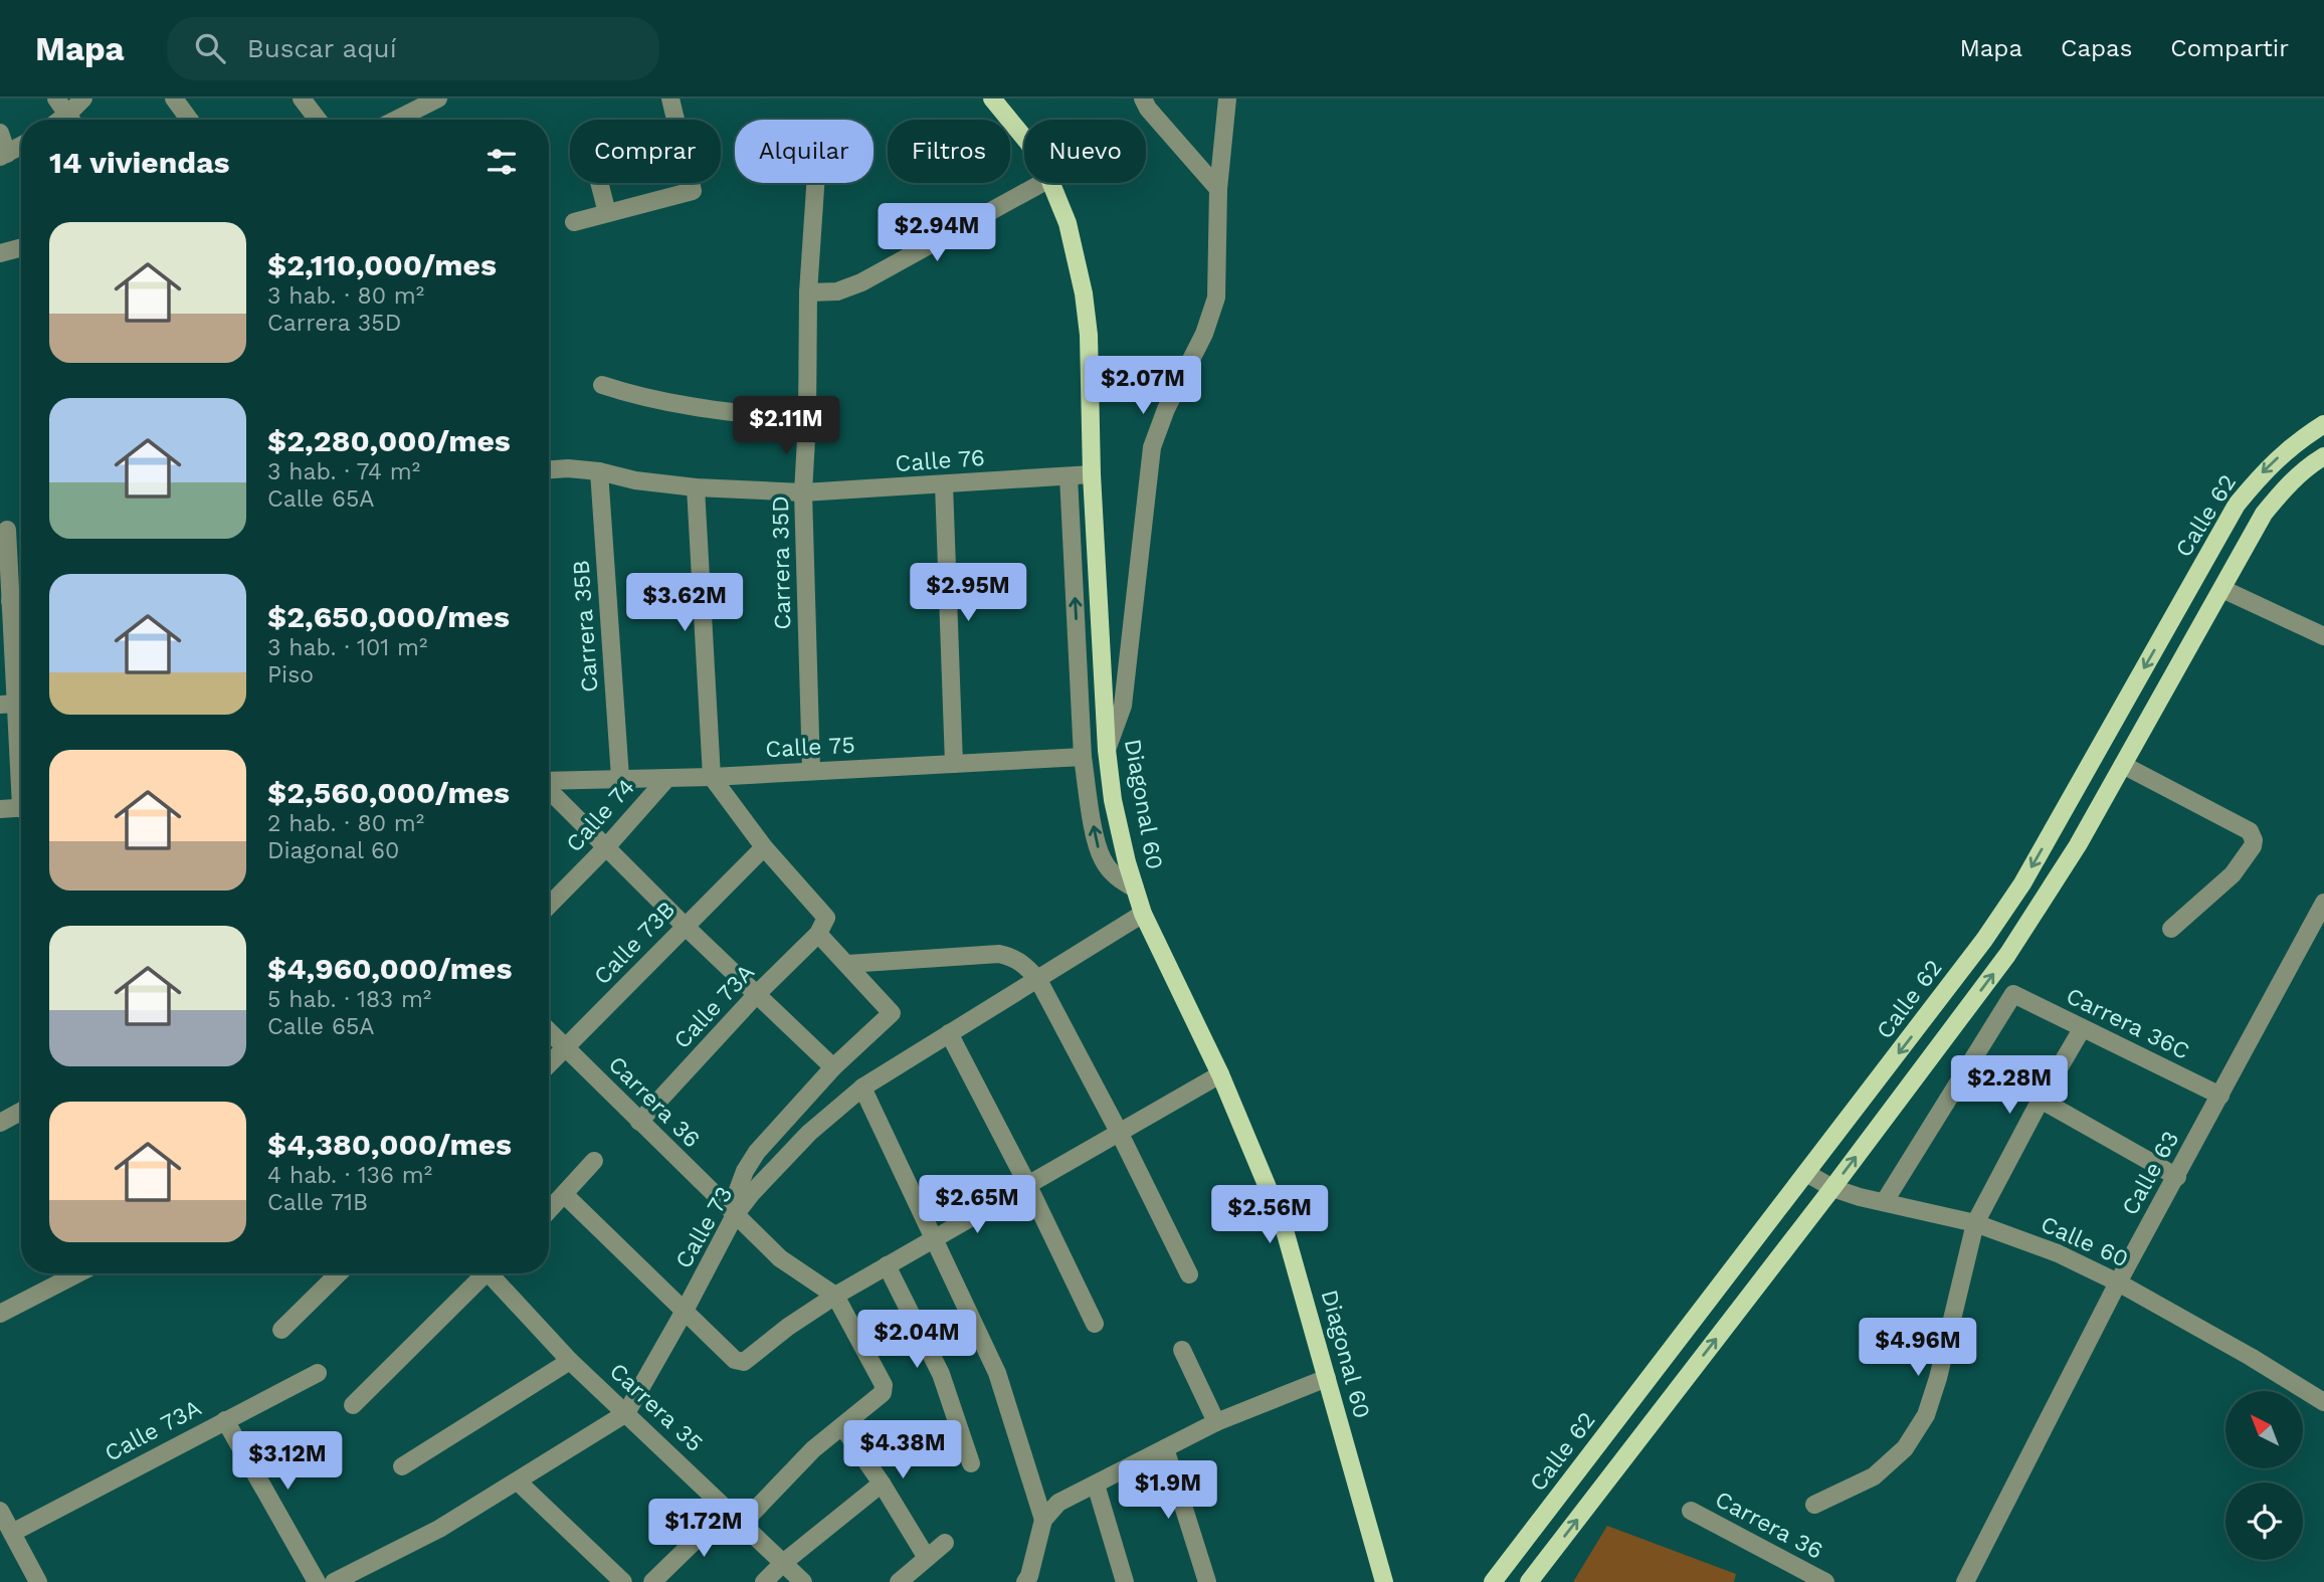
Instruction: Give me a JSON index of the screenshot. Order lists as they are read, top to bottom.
{
  "streets": {
    "main road": ["Calle 62", "Diagonal 60"],
    "street": [
      "Calle 76",
      "Carrera 35D",
      "Carrera 35B",
      "Calle 75",
      "Calle 74",
      "Calle 73B",
      "Calle 73A",
      "Carrera 36C",
      "Carrera 36",
      "Calle 63",
      "Calle 73",
      "Calle 60",
      "Carrera 35"
    ]
  },
  "crossings": [
    ["Calle 76", "Carrera 35D"],
    ["Calle 76", "Carrera 35B"],
    ["Calle 76", "Diagonal 60"],
    ["Calle 62", "Calle 60"],
    ["Carrera 35D", "Calle 75"],
    ["Carrera 35B", "Calle 75"],
    ["Calle 75", "Calle 74"],
    ["Diagonal 60", "Calle 73"],
    ["Calle 73B", "Carrera 36"],
    ["Calle 73A", "Carrera 36"],
    ["Carrera 36C", "Calle 63"],
    ["Carrera 36C", "Calle 60"],
    ["Carrera 36", "Calle 73"],
    ["Calle 63", "Calle 60"],
    ["Calle 73", "Carrera 35"]
  ],
  "north": "top left",
  "page": {
    "header": "Mapa",
    "search": "Buscar aquí",
    "nav": ["Mapa", "Capas", "Compartir"],
    "chip": [
      "Comprar",
      "Alquilar",
      "Filtros",
      "Nuevo"
    ],
    "heading": "14 viviendas",
    "price": [
      "$2.94M",
      "$2.07M",
      "$2.11M",
      "$2.95M",
      "$3.62M",
      "$2.28M",
      "$2.65M",
      "$2.56M",
      "$2.04M",
      "$4.96M",
      "$4.38M",
      "$3.12M",
      "$1.9M",
      "$1.72M"
    ],
    "list": [
      {
        "name": "$2,110,000/mes",
        "note": "3 hab. · 80 m² · Carrera 35D"
      },
      {
        "name": "$2,280,000/mes",
        "note": "3 hab. · 74 m² · Calle 65A"
      },
      {
        "name": "$2,650,000/mes",
        "note": "3 hab. · 101 m² · Piso"
      },
      {
        "name": "$2,560,000/mes",
        "note": "2 hab. · 80 m² · Diagonal 60"
      },
      {
        "name": "$4,960,000/mes",
        "note": "5 hab. · 183 m² · Calle 65A"
      },
      {
        "name": "$4,380,000/mes",
        "note": "4 hab. · 136 m² · Calle 71B"
      }
    ]
  }
}
